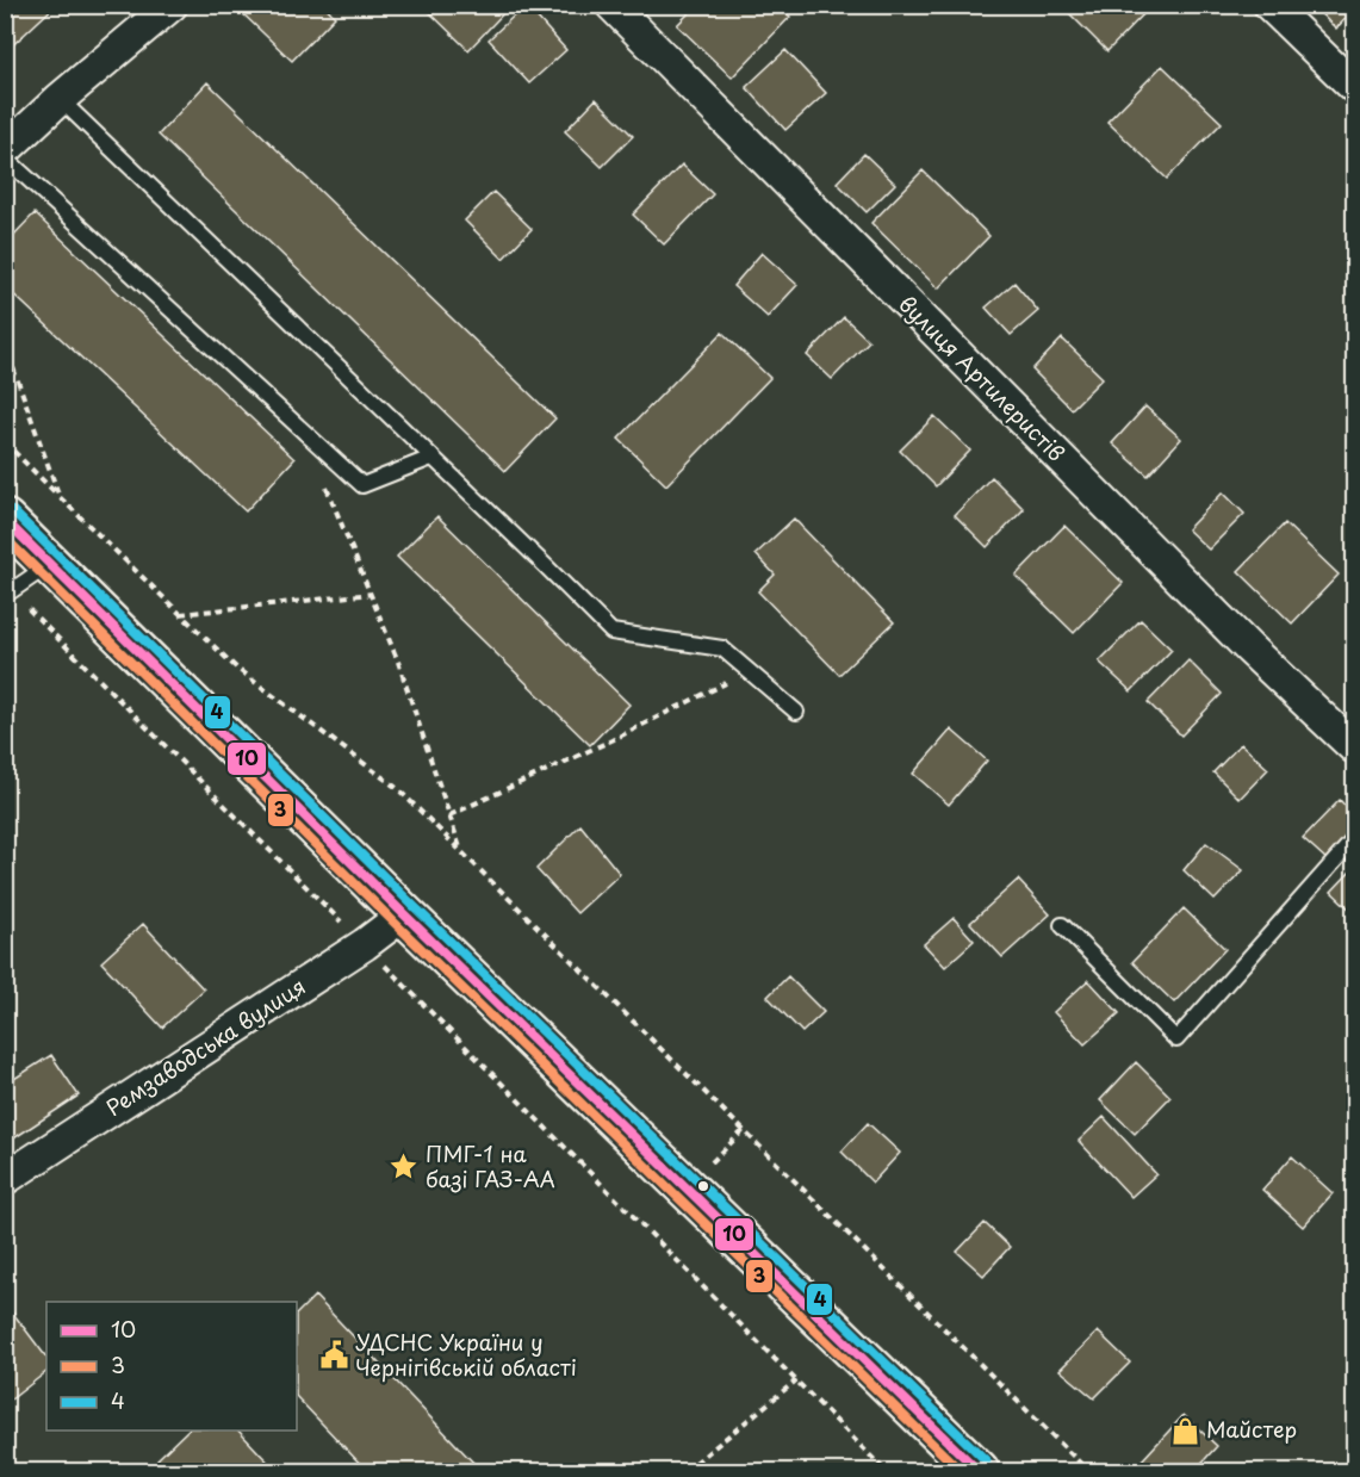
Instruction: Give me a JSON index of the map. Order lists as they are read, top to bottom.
{
  "streets": {
    "street": ["вулиця Артилеристів", "Ремзаводська вулиця"]
  },
  "places": {
    "place": ["ПМГ-1 на базі ГАЗ-АА"],
    "public building": ["УДСНС України у Чернігівській області"],
    "shop": ["Майстер"]
  },
  "lines": ["transit line 4", "transit line 10", "transit line 3"],
  "legend": ["10", "3", "4"]
}
